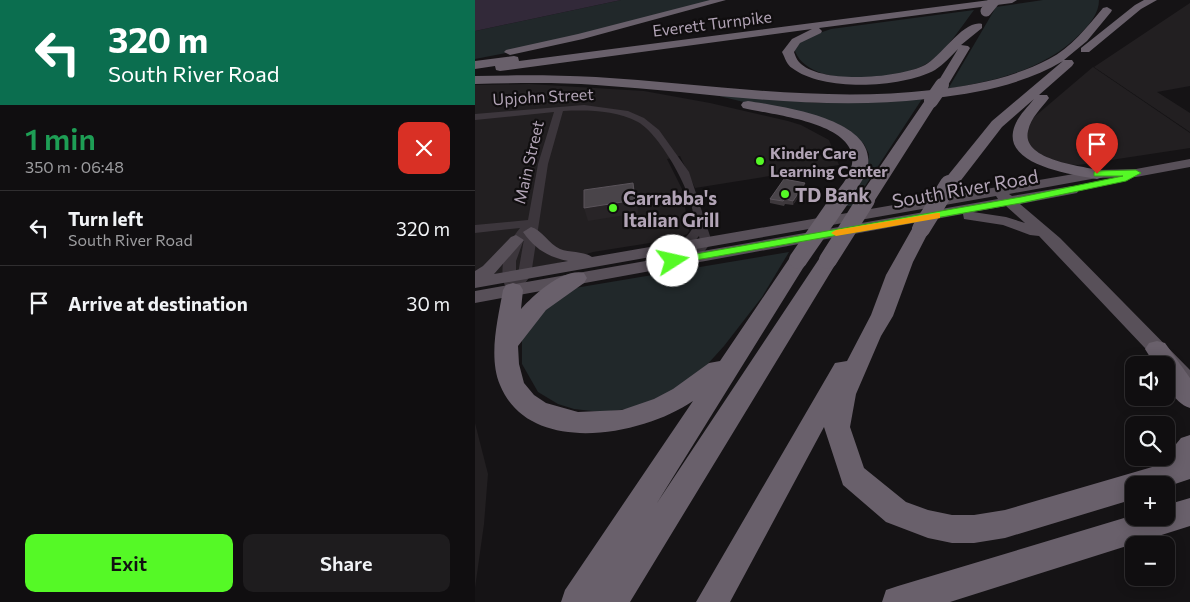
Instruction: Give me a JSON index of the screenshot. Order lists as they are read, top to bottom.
{
  "streets": {
    "highway": ["Everett Turnpike"],
    "main road": ["South River Road"],
    "street": ["Upjohn Street", "Main Street"]
  },
  "crossings": [
    ["Upjohn Street", "Main Street"],
    ["Upjohn Street", "South River Road"],
    ["Main Street", "South River Road"]
  ],
  "places": ["Kinder Care Learning Center", "TD Bank", "Carrabba's Italian Grill"],
  "page": {
    "turn": ["320 m", "South River Road"],
    "heading": ["1 min", "350 m · 06:48"],
    "list": [
      {
        "name": "Turn left",
        "note": "South River Road",
        "value": "320 m"
      },
      {
        "name": "Arrive at destination",
        "value": "30 m"
      }
    ],
    "map_buttons": ["+", "−"],
    "buttons": ["Exit", "Share"]
  }
}
